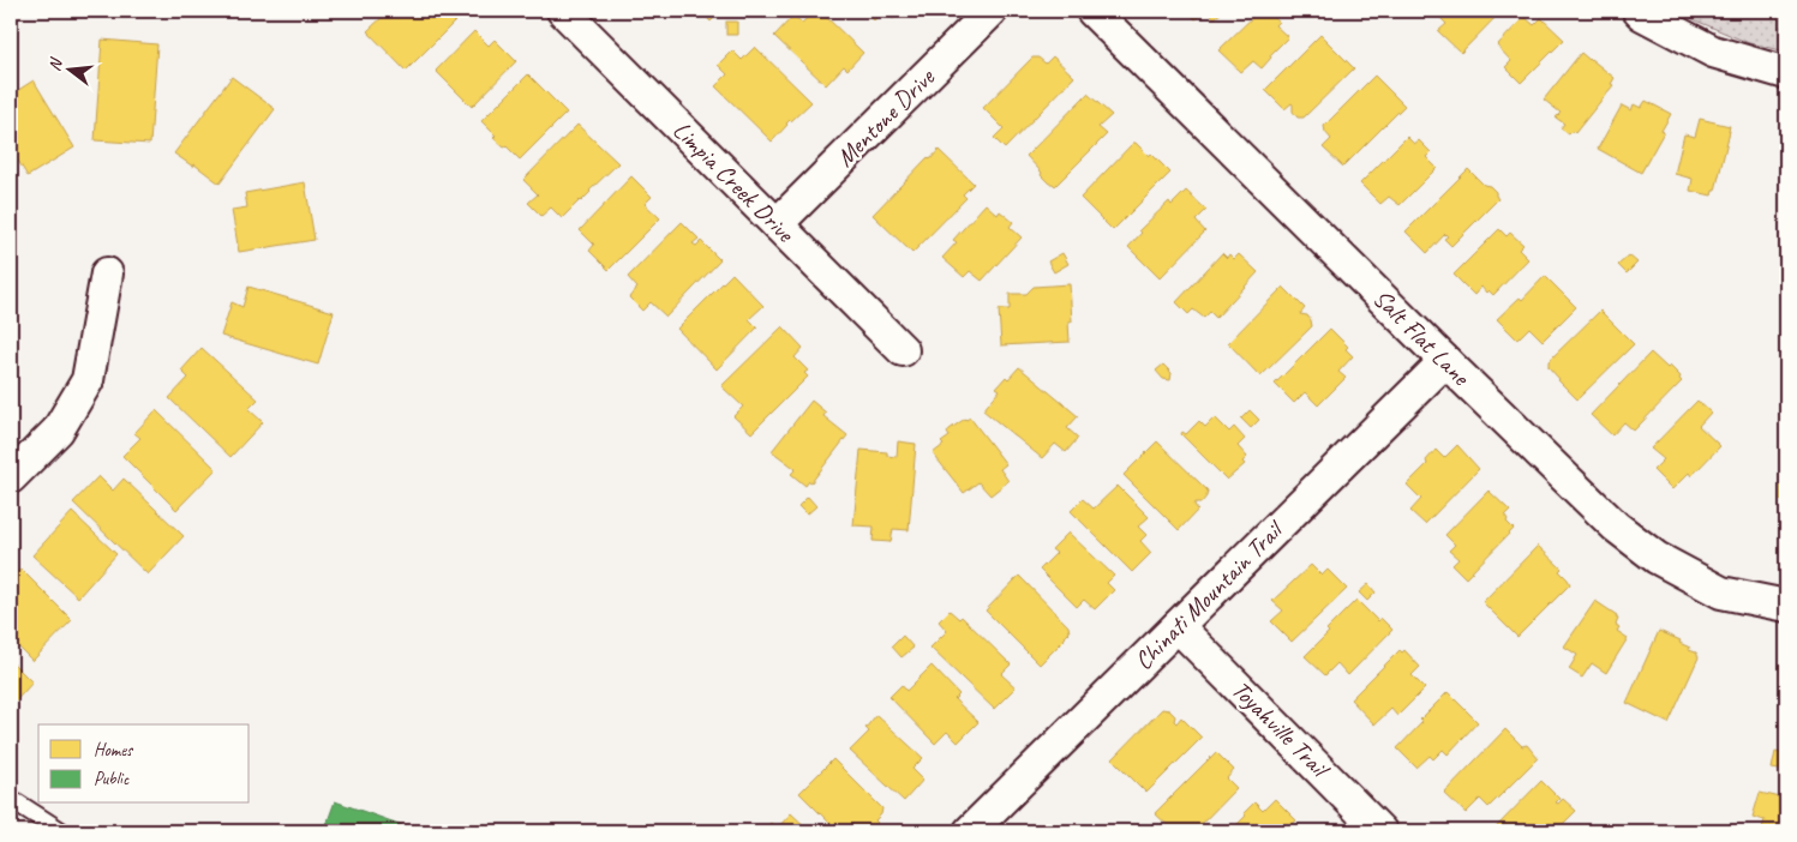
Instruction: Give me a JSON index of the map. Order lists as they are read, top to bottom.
{
  "streets": {
    "street": [
      "Mentone Drive",
      "Limpia Creek Drive",
      "Salt Flat Lane",
      "Chinati Mountain Trail",
      "Toyahville Trail"
    ]
  },
  "crossings": [
    ["Mentone Drive", "Limpia Creek Drive"],
    ["Salt Flat Lane", "Chinati Mountain Trail"],
    ["Chinati Mountain Trail", "Toyahville Trail"]
  ],
  "legend": ["Homes", "Public"],
  "north": "left"
}
